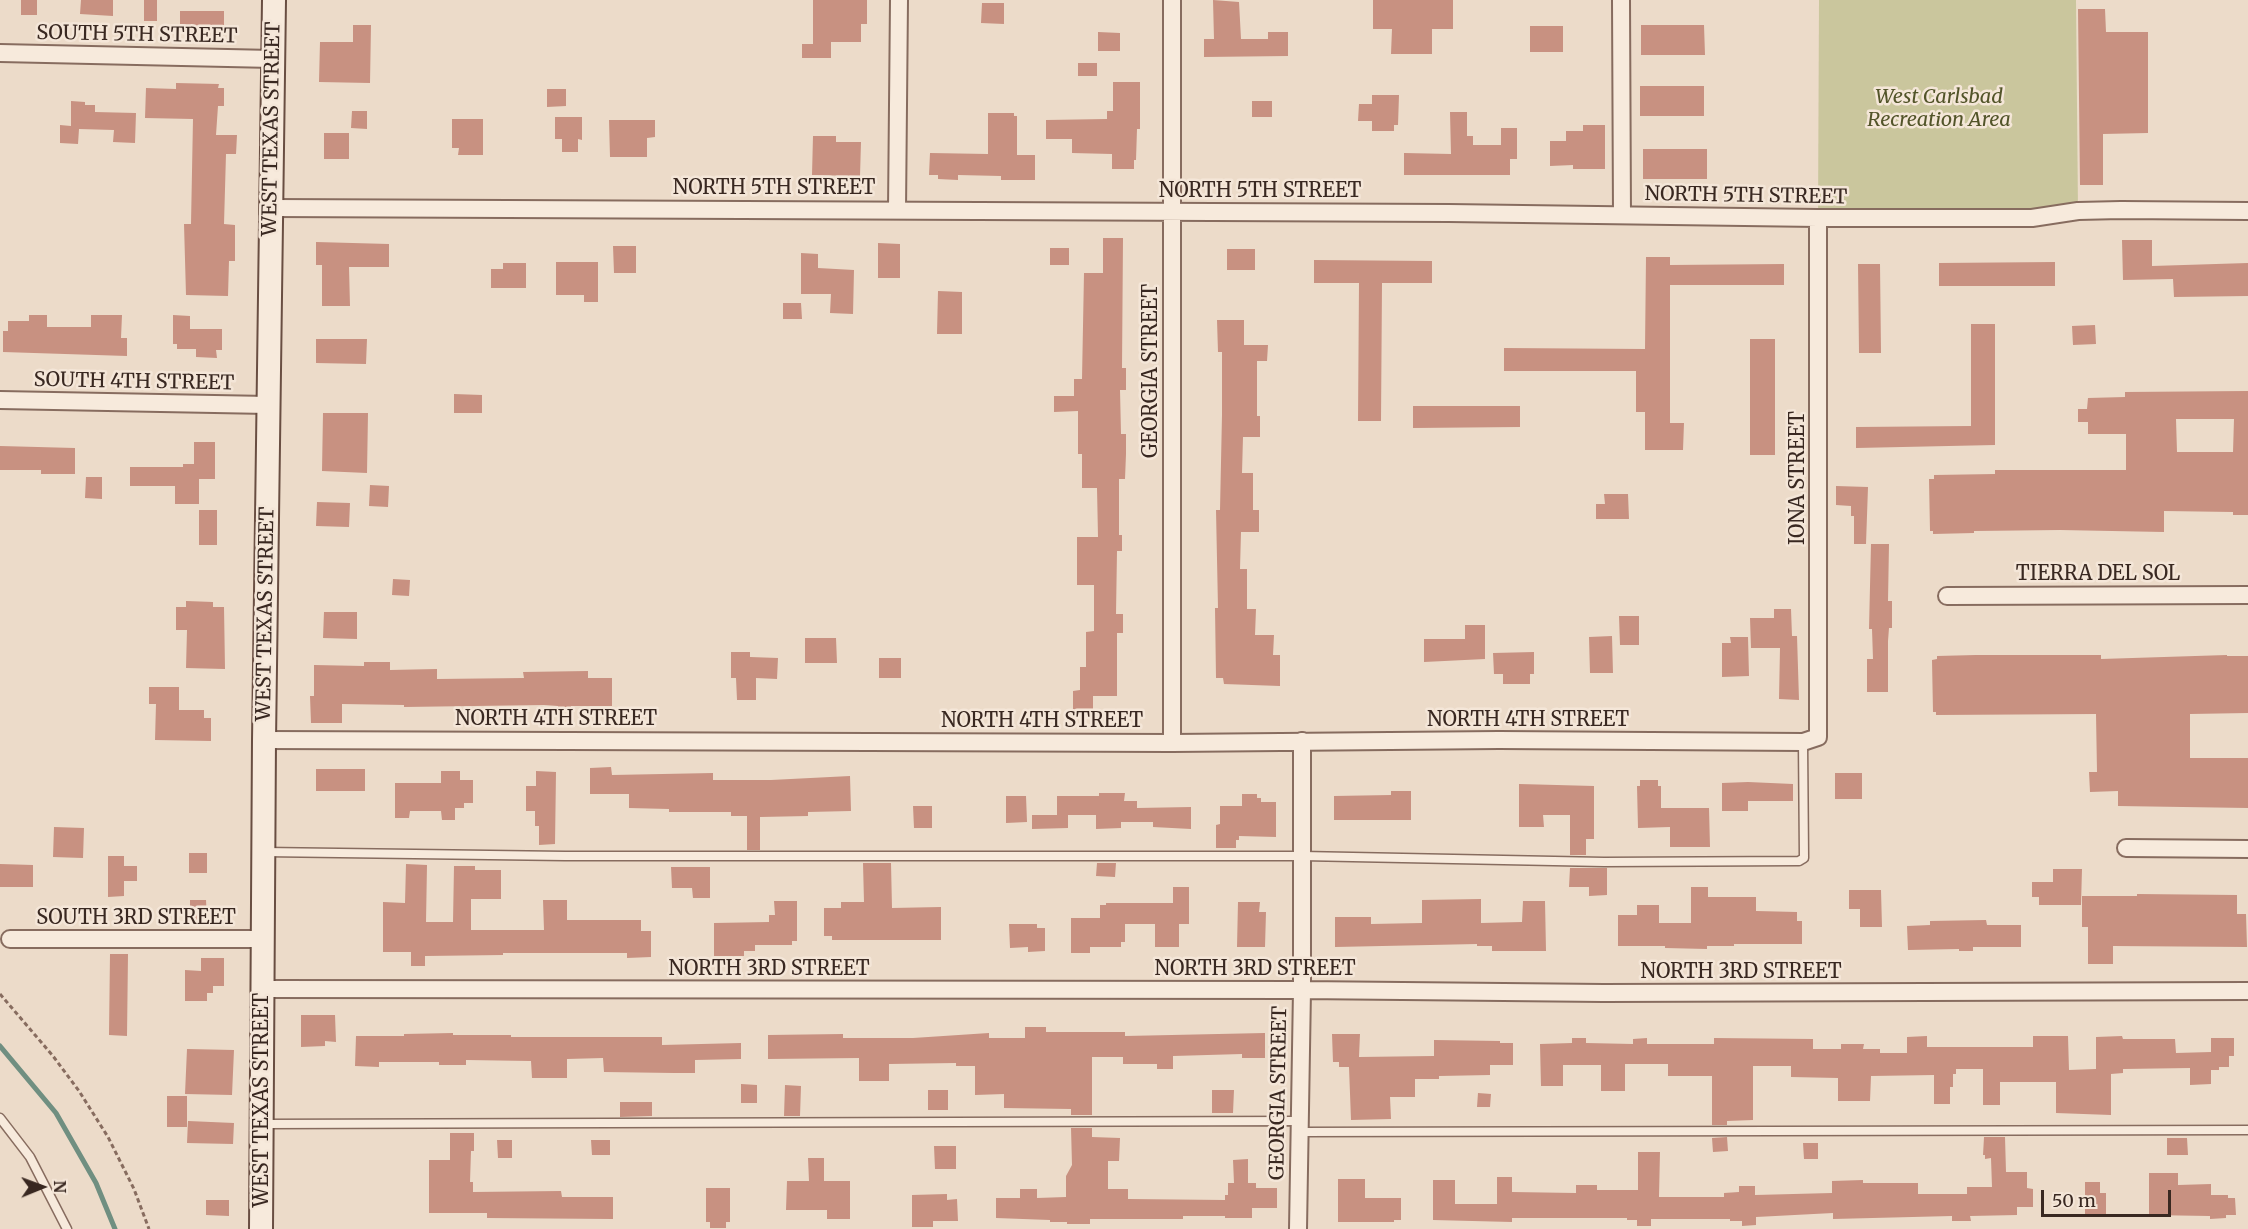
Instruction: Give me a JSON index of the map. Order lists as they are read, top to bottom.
{
  "streets": {
    "street": [
      "SOUTH 5TH STREET",
      "WEST TEXAS STREET",
      "NORTH 5TH STREET",
      "GEORGIA STREET",
      "SOUTH 4TH STREET",
      "IONA STREET",
      "TIERRA DEL SOL",
      "NORTH 4TH STREET",
      "SOUTH 3RD STREET",
      "NORTH 3RD STREET"
    ]
  },
  "crossings": [
    ["SOUTH 5TH STREET", "WEST TEXAS STREET"],
    ["WEST TEXAS STREET", "NORTH 5TH STREET"],
    ["WEST TEXAS STREET", "SOUTH 4TH STREET"],
    ["WEST TEXAS STREET", "NORTH 4TH STREET"],
    ["WEST TEXAS STREET", "SOUTH 3RD STREET"],
    ["WEST TEXAS STREET", "NORTH 3RD STREET"],
    ["NORTH 5TH STREET", "GEORGIA STREET"],
    ["NORTH 5TH STREET", "IONA STREET"],
    ["GEORGIA STREET", "NORTH 4TH STREET"],
    ["GEORGIA STREET", "NORTH 3RD STREET"],
    ["IONA STREET", "NORTH 4TH STREET"]
  ],
  "parks": ["West Carlsbad Recreation Area"],
  "scale_bar": "50 m",
  "north": "right"
}
